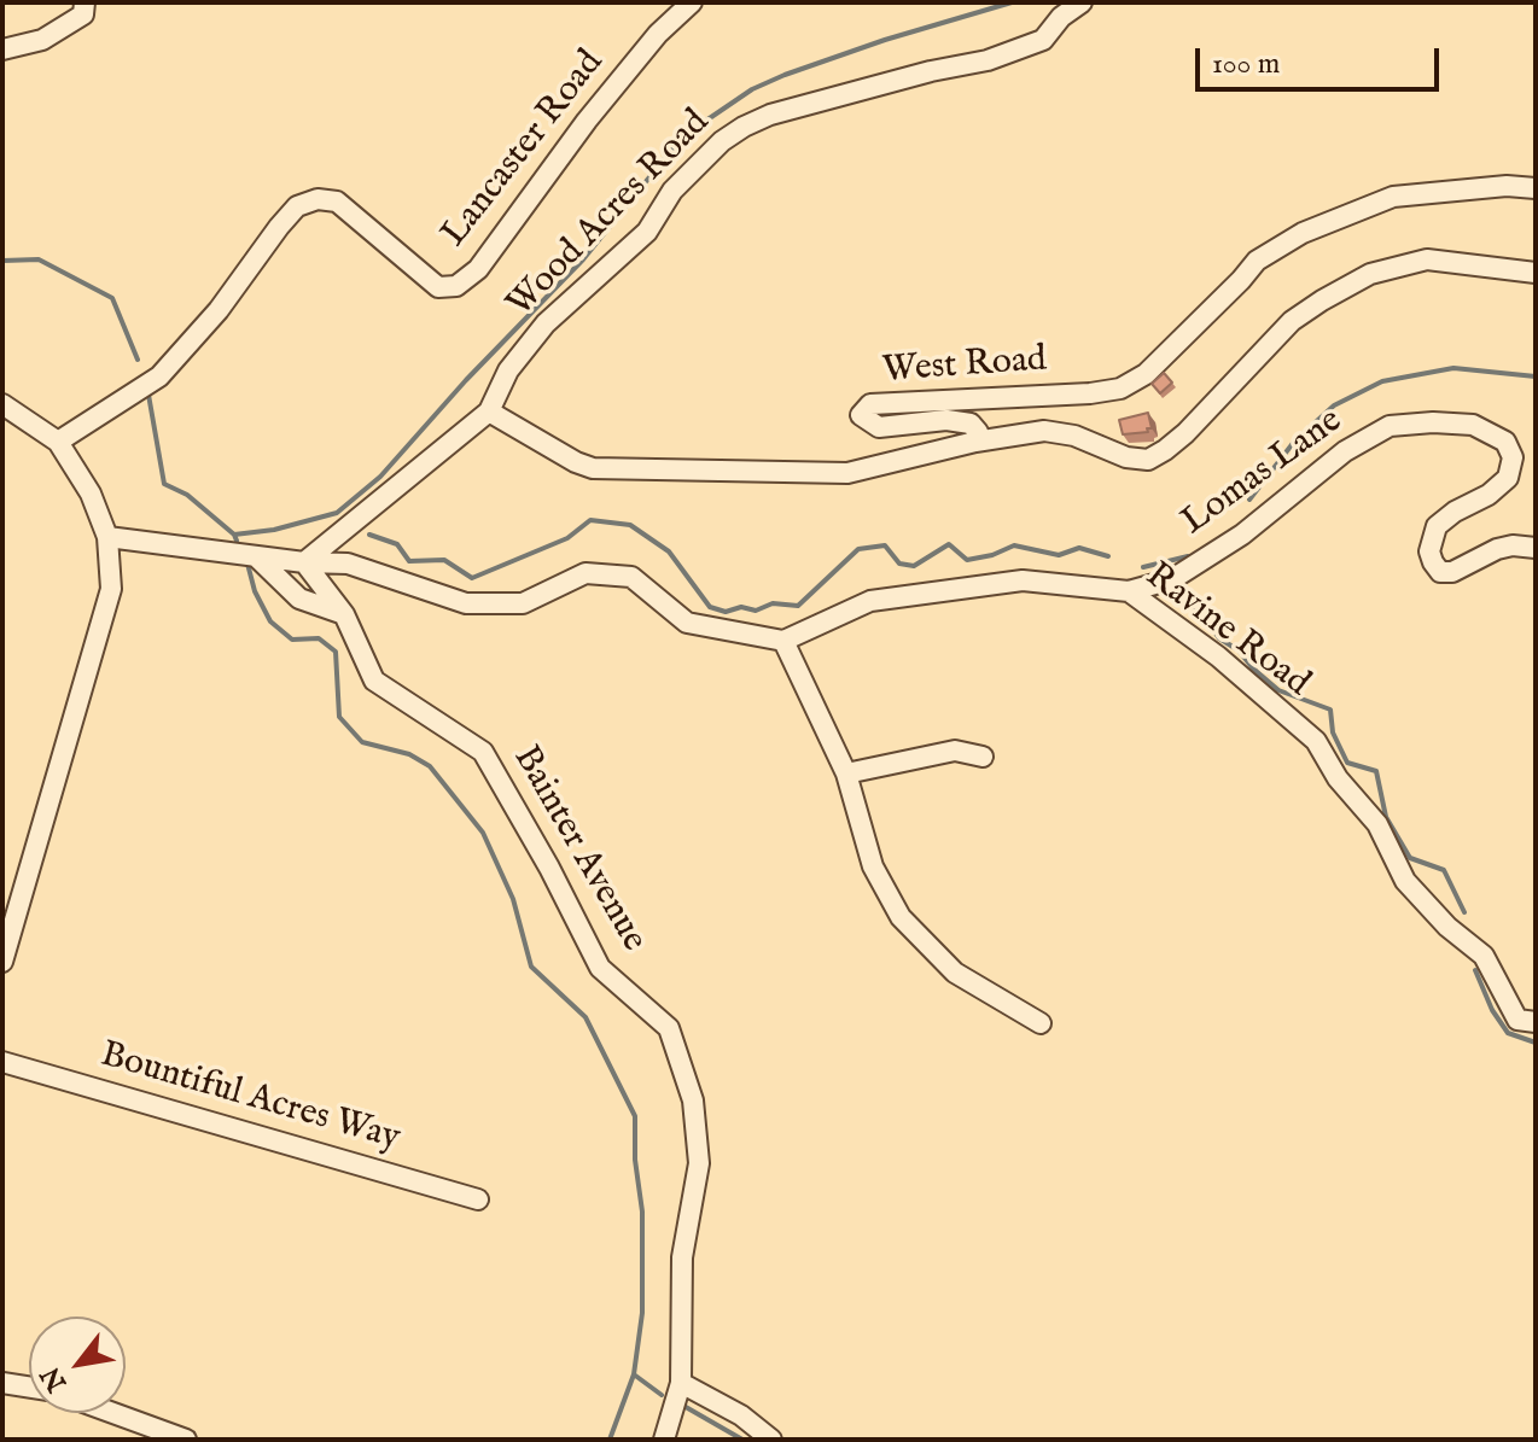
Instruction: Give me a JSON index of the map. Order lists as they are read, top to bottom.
{
  "streets": {
    "street": [
      "Lancaster Road",
      "Wood Acres Road",
      "West Road",
      "Lomas Lane",
      "Ravine Road",
      "Bainter Avenue",
      "Bountiful Acres Way"
    ]
  },
  "crossings": [
    ["Wood Acres Road", "West Road"],
    ["Wood Acres Road", "Bainter Avenue"],
    ["Lomas Lane", "Ravine Road"]
  ],
  "scale_bar": "100 m",
  "north": "bottom left"
}
